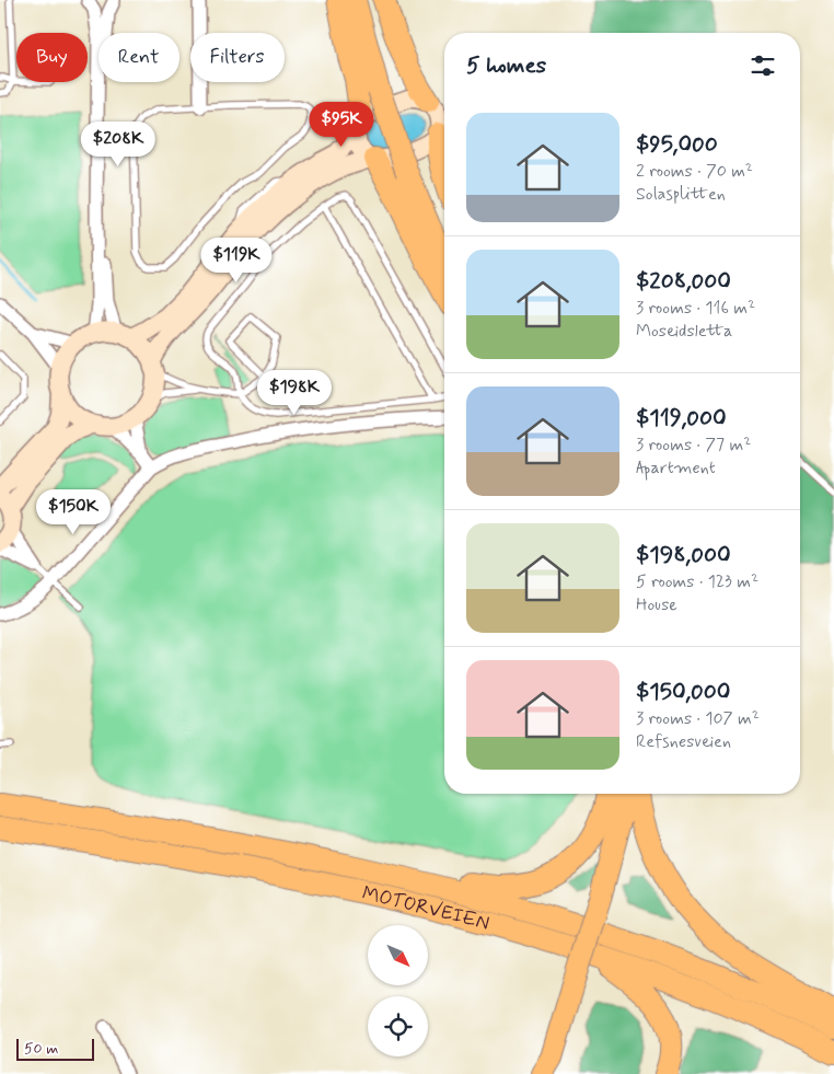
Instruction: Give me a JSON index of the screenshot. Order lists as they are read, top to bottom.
{
  "streets": {
    "highway": ["MOTORVEIEN"]
  },
  "scale_bar": "50 m",
  "north": "bottom right",
  "page": {
    "chip": ["Buy", "Rent", "Filters"],
    "heading": "5 homes",
    "list": [
      {
        "name": "$95,000",
        "note": "2 rooms · 70 m² · Solasplitten"
      },
      {
        "name": "$208,000",
        "note": "3 rooms · 116 m² · Moseidsletta"
      },
      {
        "name": "$119,000",
        "note": "3 rooms · 77 m² · Apartment"
      },
      {
        "name": "$198,000",
        "note": "5 rooms · 123 m² · House"
      },
      {
        "name": "$150,000",
        "note": "3 rooms · 107 m² · Refsnesveien"
      }
    ],
    "price": [
      "$95K",
      "$208K",
      "$119K",
      "$198K",
      "$150K"
    ],
    "scale": "50 m"
  }
}
